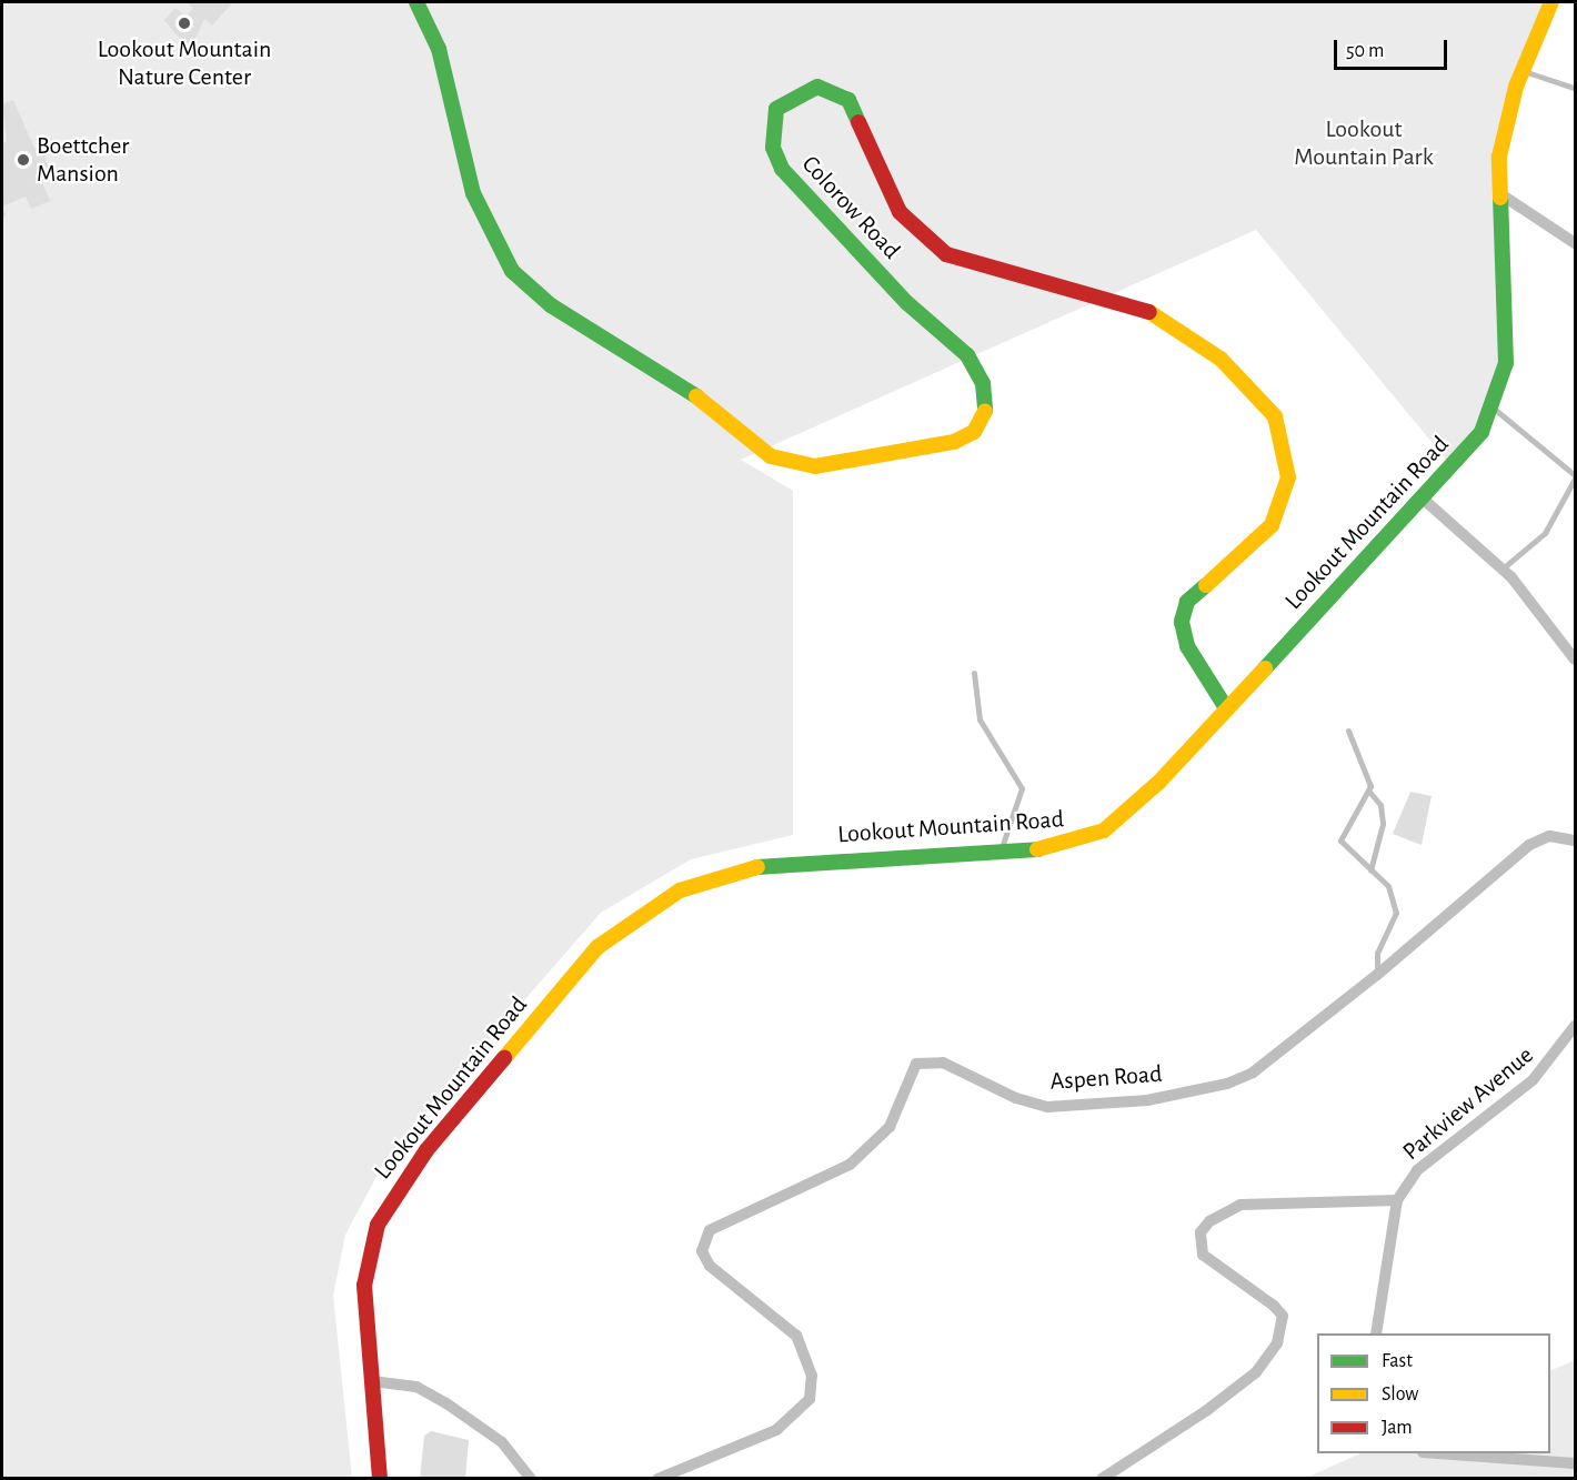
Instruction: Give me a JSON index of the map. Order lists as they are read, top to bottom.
{
  "streets": {
    "street": [
      "Colorow Road",
      "Lookout Mountain Road",
      "Aspen Road",
      "Parkview Avenue"
    ]
  },
  "crossings": [
    ["Colorow Road", "Lookout Mountain Road"]
  ],
  "parks": ["Lookout Mountain Park"],
  "places": ["Lookout Mountain Nature Center", "Boettcher Mansion"],
  "legend": ["Fast", "Slow", "Jam"],
  "scale_bar": "50 m"
}
